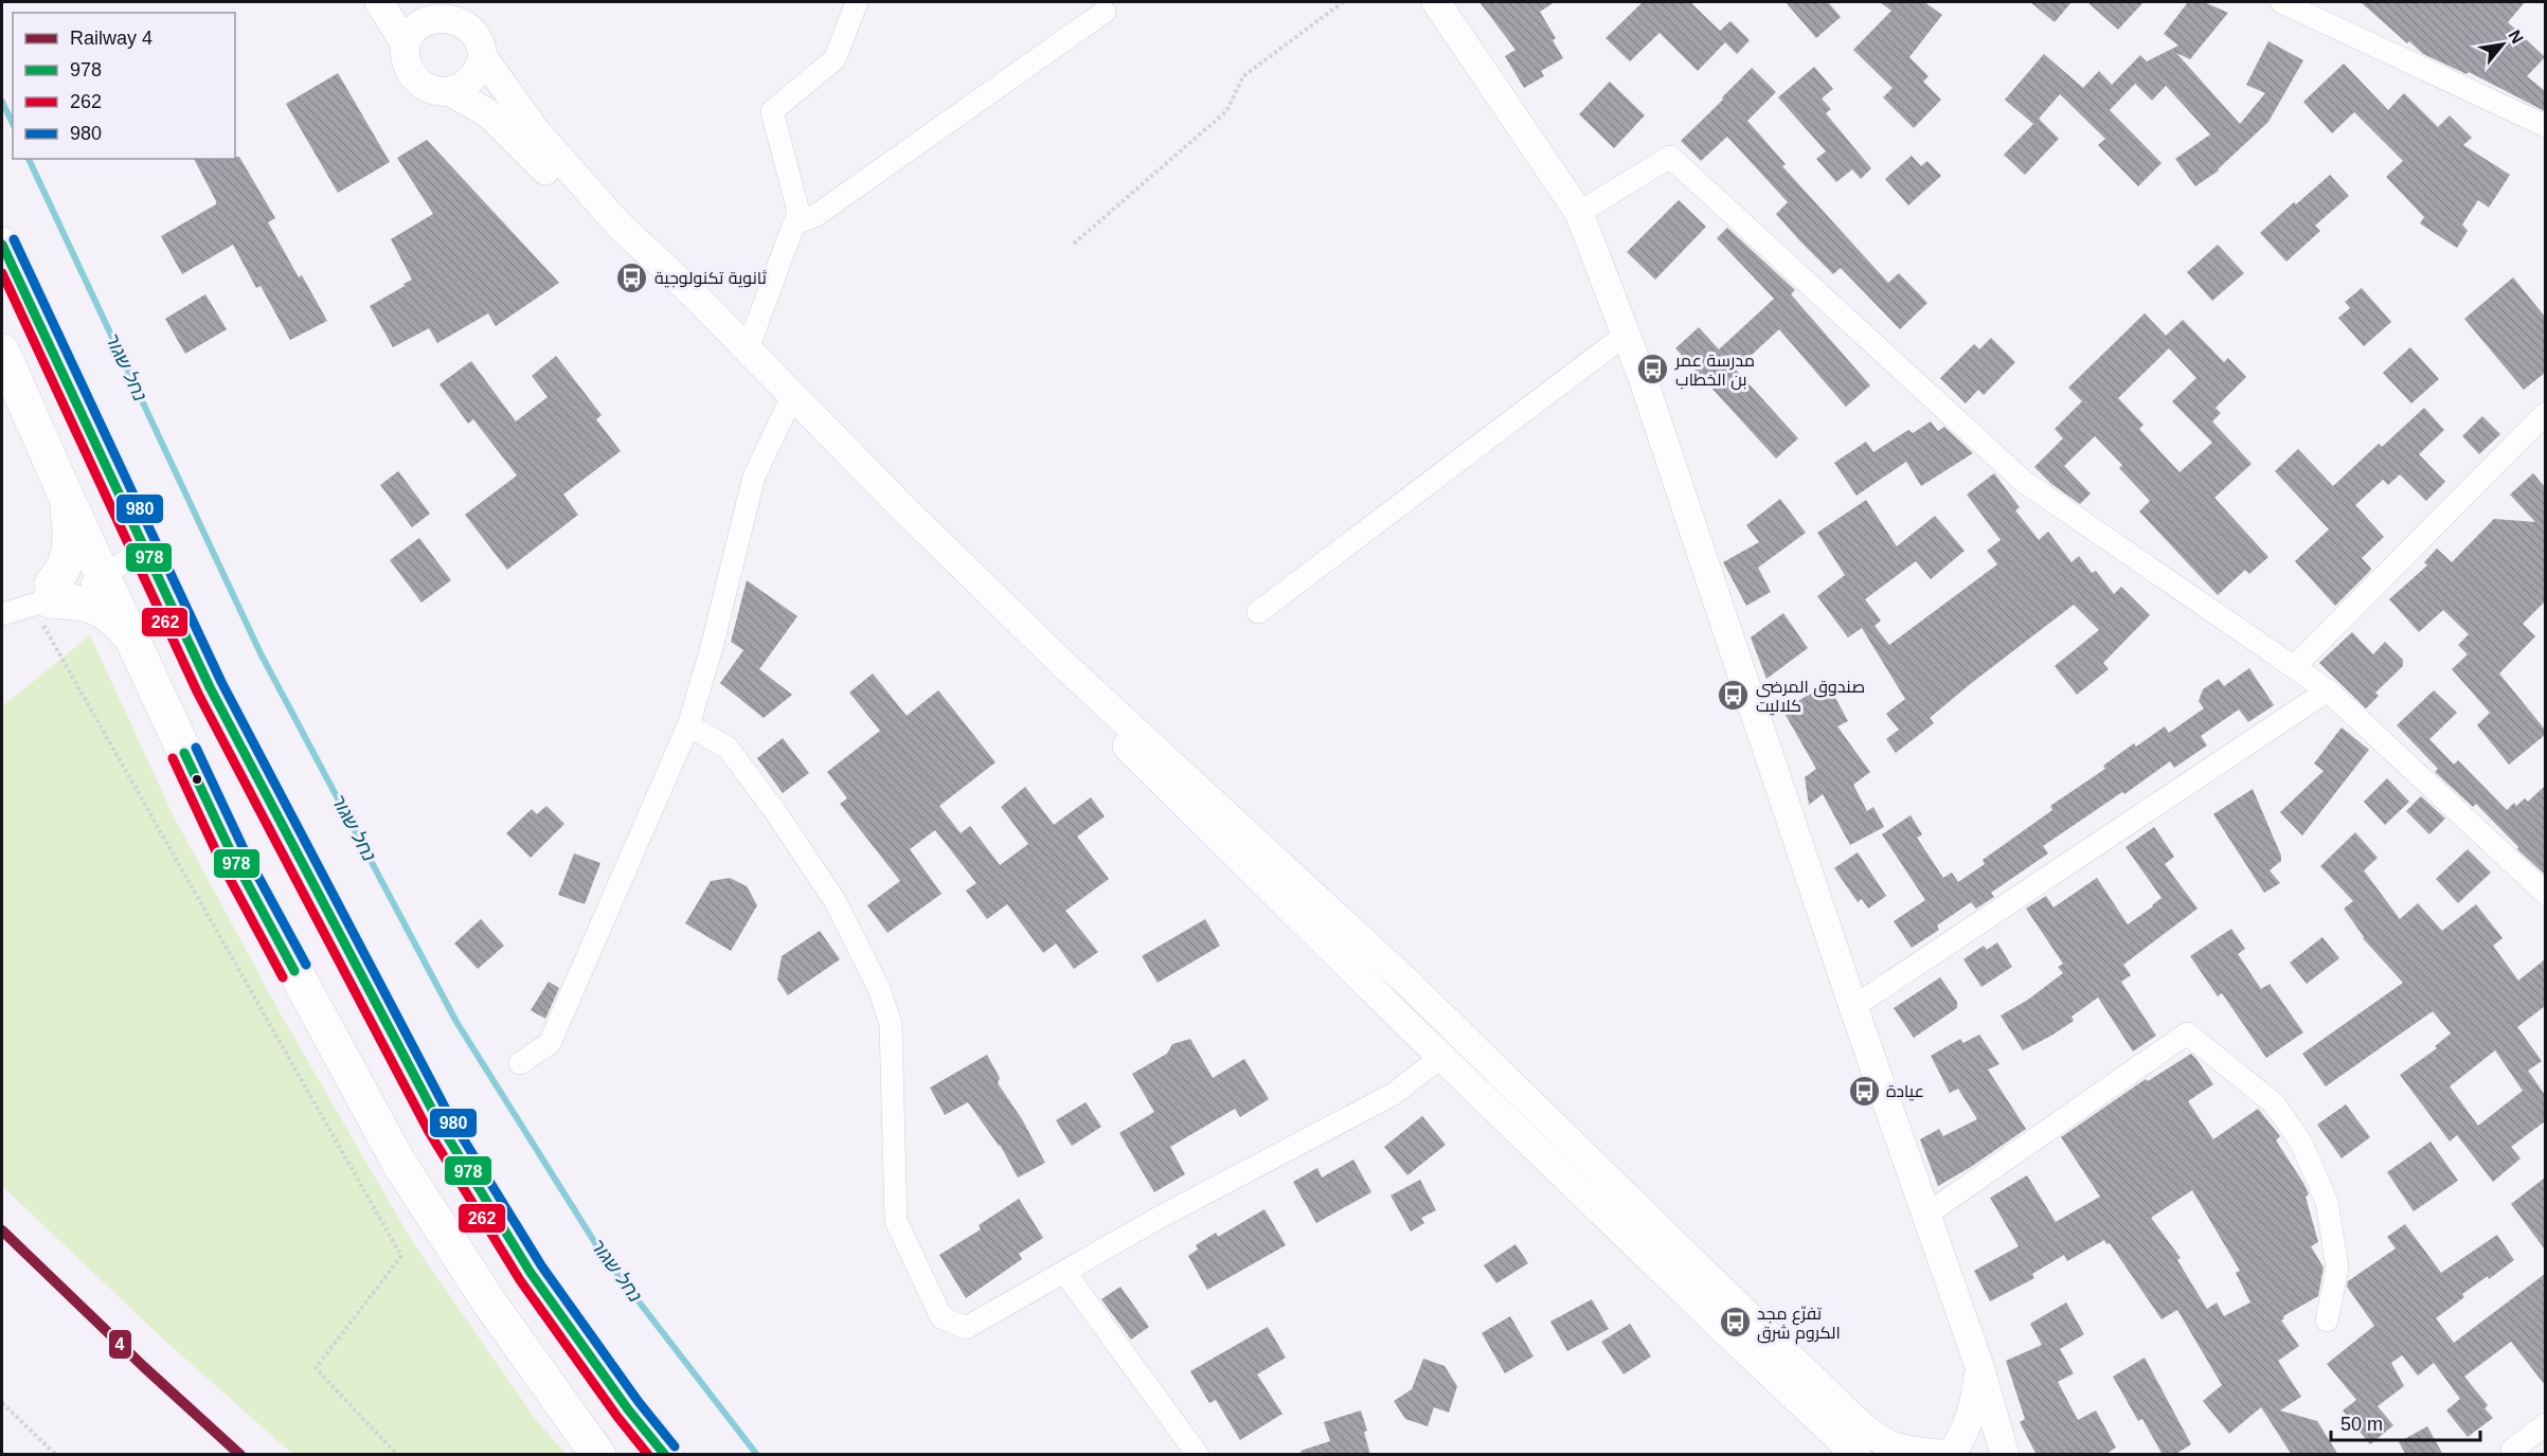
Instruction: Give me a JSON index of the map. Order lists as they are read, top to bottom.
{
  "water": ["נחל שגור"],
  "places": {
    "bus stop": [
      "ثانوية تكنولوجية",
      "مدرسة عمر بن الخطاب",
      "صندوق المرضى كلاليت",
      "عيادة",
      "تفرّع مجد الكروم شرق"
    ]
  },
  "lines": [
    "transit line 980",
    "transit line 978",
    "transit line 262",
    "rail line 4"
  ],
  "legend": [
    "Railway 4",
    "978",
    "262",
    "980"
  ],
  "scale_bar": "50 m",
  "north": "top right"
}
